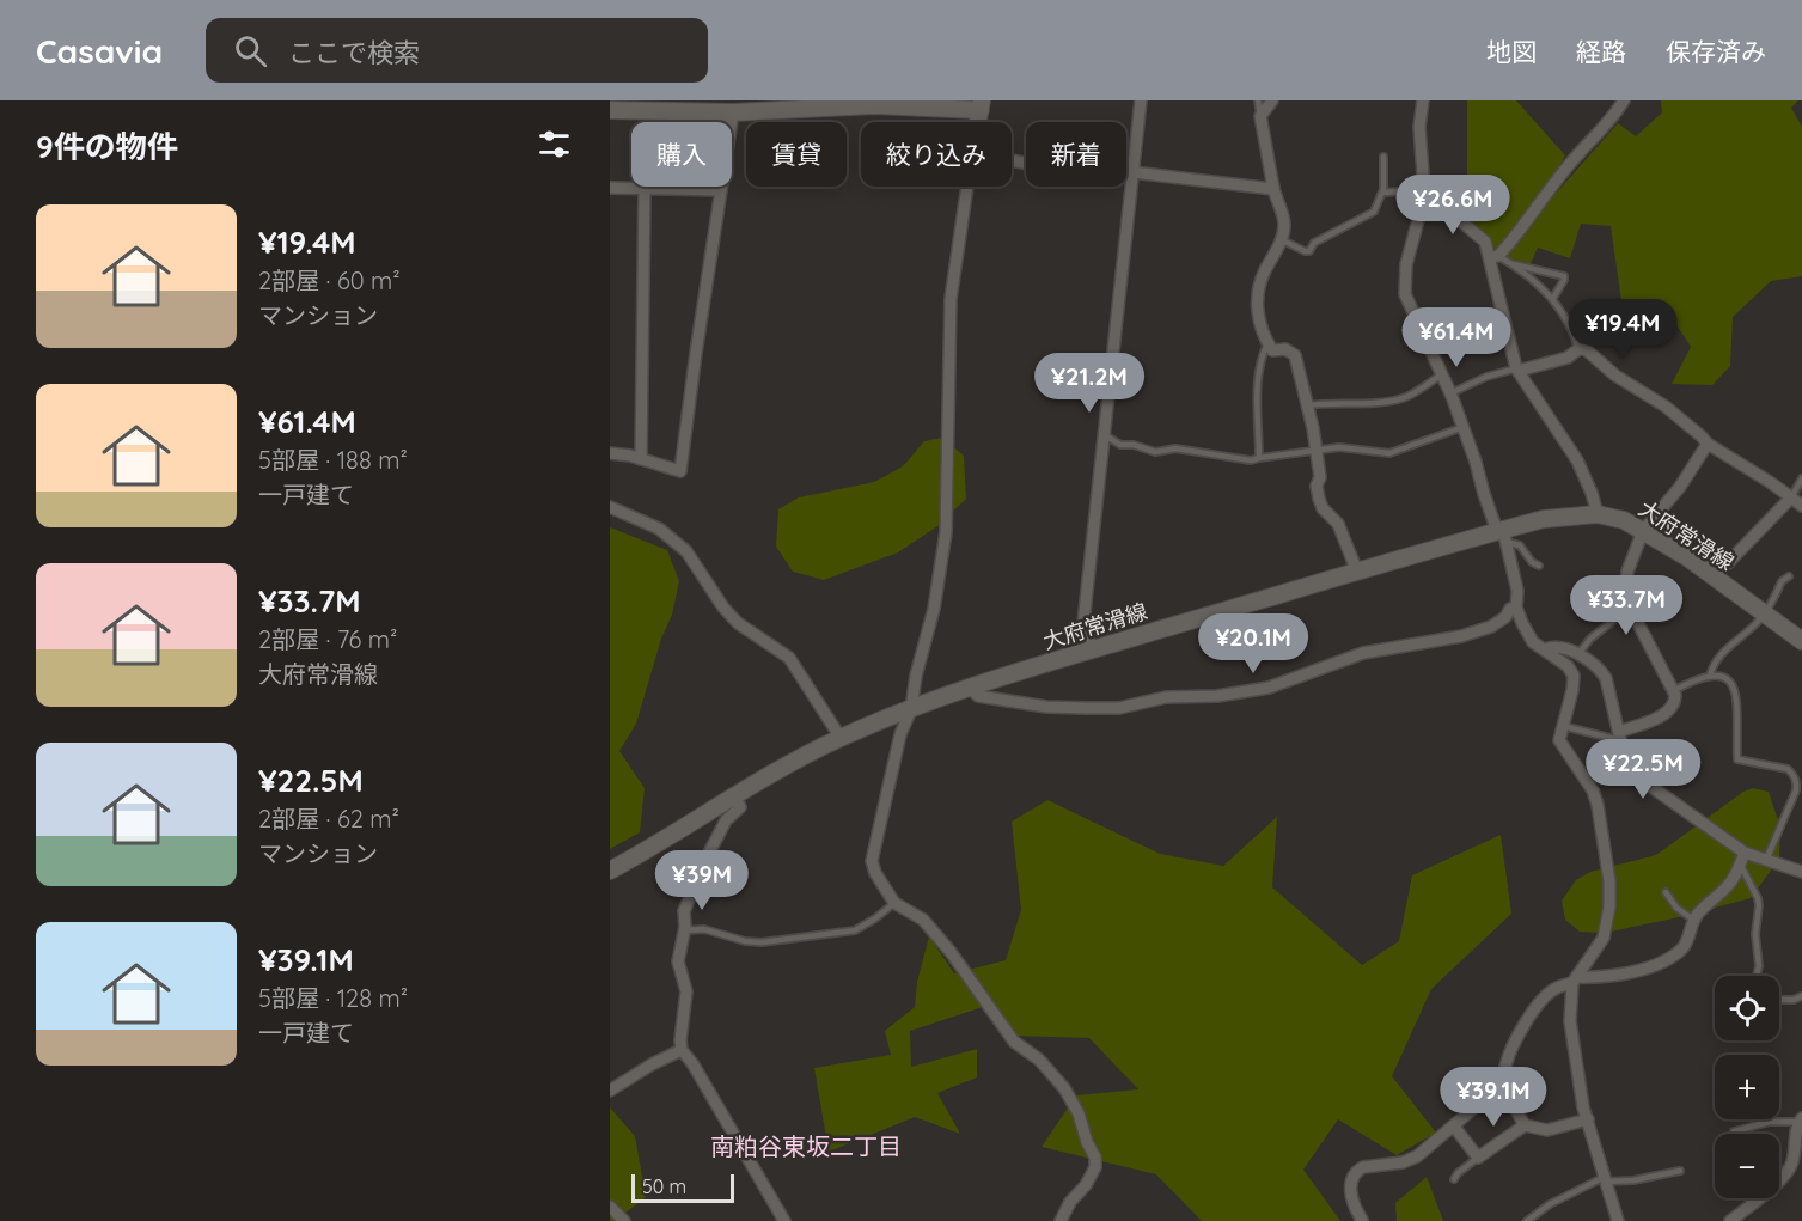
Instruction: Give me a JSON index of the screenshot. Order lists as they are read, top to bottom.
{
  "streets": {
    "main road": ["大府常滑線"]
  },
  "districts": ["南粕谷東坂二丁目"],
  "scale_bar": "50 m",
  "page": {
    "header": "Casavia",
    "search": "ここで検索",
    "nav": ["地図", "経路", "保存済み"],
    "heading": "9件の物件",
    "chip": [
      "購入",
      "賃貸",
      "絞り込み",
      "新着"
    ],
    "price": [
      "¥26.6M",
      "¥19.4M",
      "¥61.4M",
      "¥21.2M",
      "¥33.7M",
      "¥20.1M",
      "¥22.5M",
      "¥39M",
      "¥39.1M"
    ],
    "list": [
      {
        "name": "¥19.4M",
        "note": "2部屋 · 60 m² · マンション"
      },
      {
        "name": "¥61.4M",
        "note": "5部屋 · 188 m² · 一戸建て"
      },
      {
        "name": "¥33.7M",
        "note": "2部屋 · 76 m² · 大府常滑線"
      },
      {
        "name": "¥22.5M",
        "note": "2部屋 · 62 m² · マンション"
      },
      {
        "name": "¥39.1M",
        "note": "5部屋 · 128 m² · 一戸建て"
      }
    ],
    "map_buttons": ["+", "−"],
    "scale": "50 m"
  }
}
